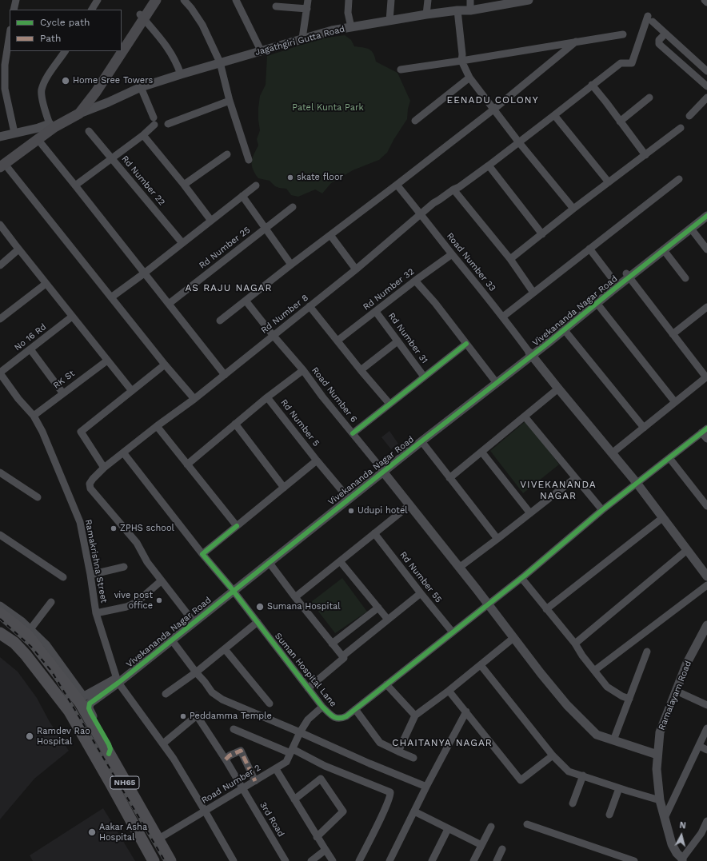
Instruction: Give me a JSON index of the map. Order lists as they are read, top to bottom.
{
  "streets": {
    "highway": ["NH65"],
    "street": [
      "Jagathgiri Gutta Road",
      "Rd Number 22",
      "Rd Number 25",
      "Road Number 33",
      "Rd Number 32",
      "Vivekananda Nagar Road",
      "Rd Number 8",
      "No 16 Rd",
      "Rd Number 31",
      "RK St",
      "Road Number 6",
      "Rd Number 5",
      "Ramakrishna Street",
      "Rd Number 55",
      "Suman Hospital Lane",
      "Ramalayam Road",
      "Road Number 2",
      "3rd Road"
    ]
  },
  "crossings": [
    ["Road Number 33", "Rd Number 32"],
    ["Road Number 33", "Vivekananda Nagar Road"],
    ["Road Number 33", "Rd Number 8"],
    ["Rd Number 32", "Rd Number 31"],
    ["Vivekananda Nagar Road", "Road Number 6"],
    ["Vivekananda Nagar Road", "Rd Number 5"],
    ["Vivekananda Nagar Road", "Ramakrishna Street"],
    ["Vivekananda Nagar Road", "Suman Hospital Lane"],
    ["Vivekananda Nagar Road", "NH65"],
    ["Rd Number 8", "Road Number 6"],
    ["Rd Number 8", "Suman Hospital Lane"],
    ["No 16 Rd", "Ramakrishna Street"],
    ["RK St", "Ramakrishna Street"],
    ["Ramakrishna Street", "Road Number 2"],
    ["Ramakrishna Street", "3rd Road"],
    ["Rd Number 55", "Suman Hospital Lane"],
    ["Suman Hospital Lane", "Road Number 2"],
    ["NH65", "Road Number 2"],
    ["Road Number 2", "3rd Road"]
  ],
  "districts": [
    "EENADU COLONY",
    "AS RAJU NAGAR",
    "VIVEKANANDA NAGAR",
    "CHAITANYA NAGAR"
  ],
  "parks": ["Patel Kunta Park"],
  "places": [
    "Home Sree Towers",
    "skate floor",
    "Udupi hotel",
    "ZPHS school",
    "vive post office",
    "Sumana Hospital",
    "Peddamma Temple",
    "Ramdev Rao Hospital",
    "Aakar Asha Hospital"
  ],
  "legend": ["Cycle path", "Path"],
  "north": "top"
}
